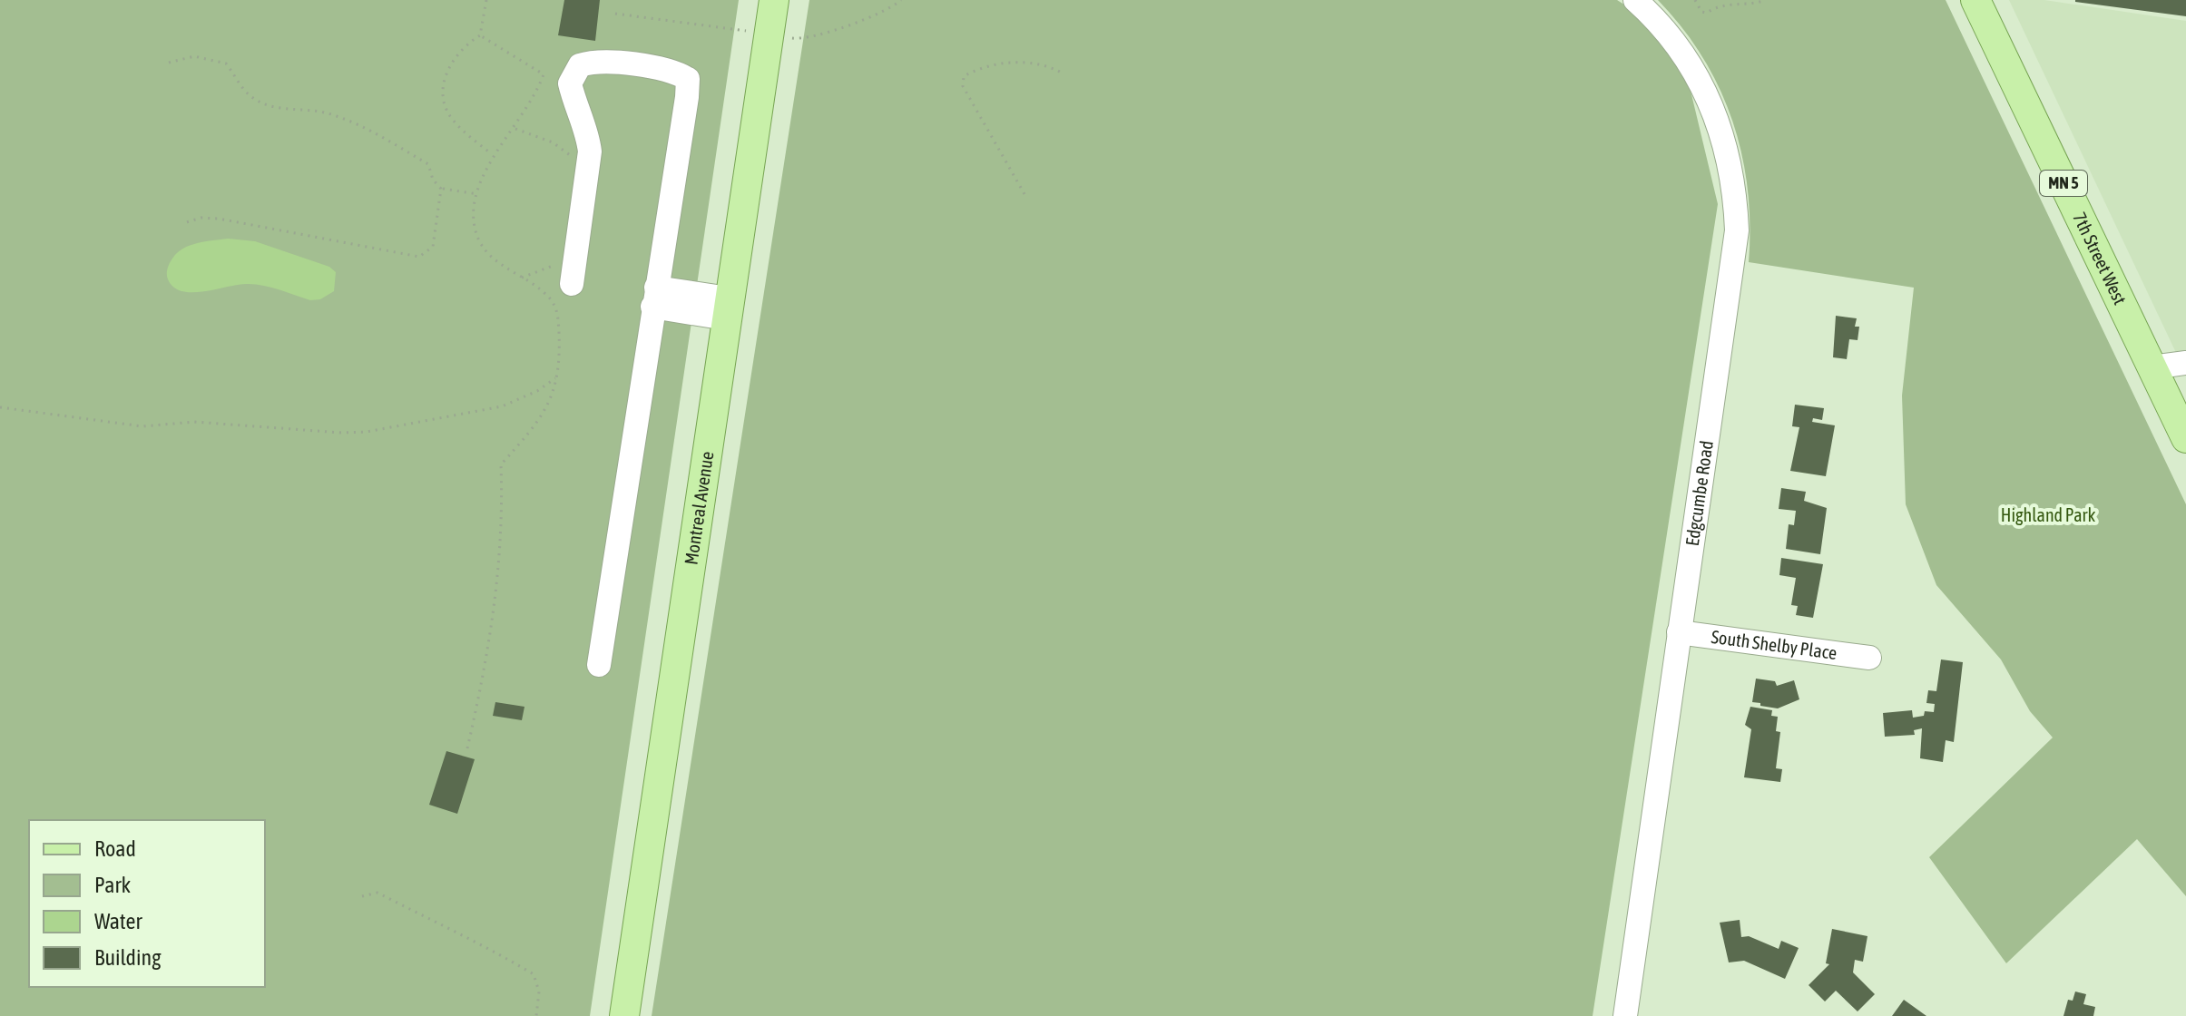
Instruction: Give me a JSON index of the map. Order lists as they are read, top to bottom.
{
  "streets": {
    "main road": ["MN 5", "7th Street West", "Montreal Avenue"],
    "street": ["Edgcumbe Road", "South Shelby Place"]
  },
  "crossings": [
    ["Edgcumbe Road", "South Shelby Place"]
  ],
  "parks": ["Highland Park"],
  "legend": [
    "Road",
    "Park",
    "Water",
    "Building"
  ]
}
